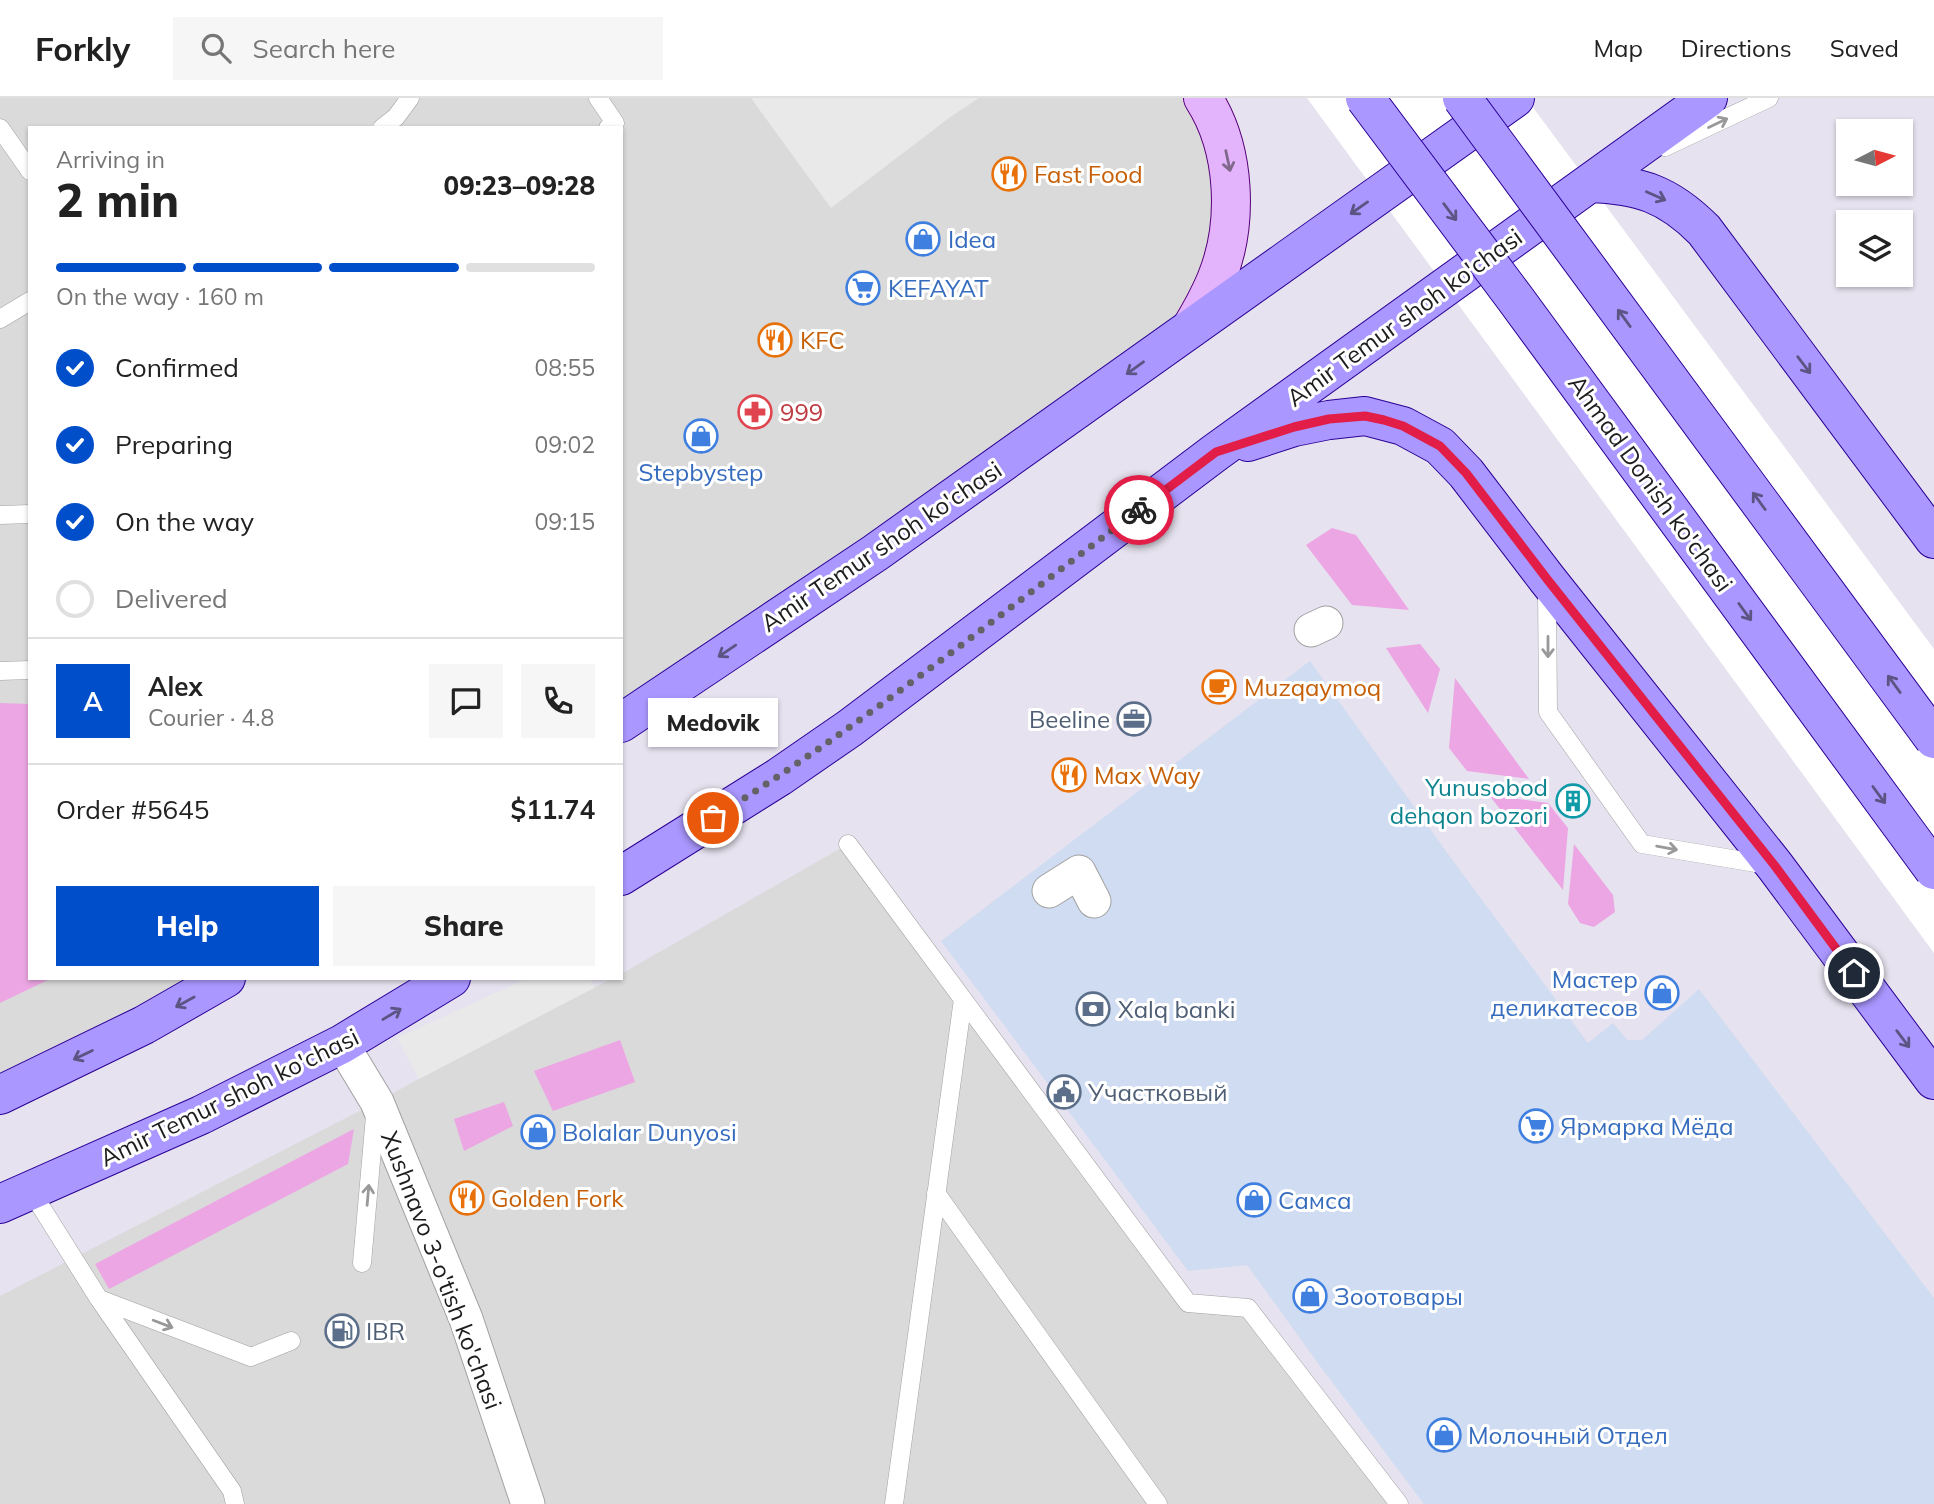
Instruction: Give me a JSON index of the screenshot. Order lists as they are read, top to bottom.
{
  "streets": {
    "main road": ["Amir Temur shoh ko'chasi", "Ahmad Donish ko'chasi"],
    "street": ["Xushnavo 3-o'tish ko'chasi"]
  },
  "crossings": [
    ["Amir Temur shoh ko'chasi", "Xushnavo 3-o'tish ko'chasi"]
  ],
  "places": {
    "restaurant": [
      "Fast Food",
      "KFC",
      "Max Way",
      "Golden Fork"
    ],
    "shop": [
      "Idea",
      "Stepbystep",
      "Мастер деликатесов",
      "Bolalar Dunyosi",
      "Самса",
      "Зоотовары",
      "Молочный Отдел"
    ],
    "supermarket": ["KEFAYAT", "Ярмарка Мёда"],
    "pharmacy": ["999"],
    "cafe": ["Muzqaymoq"],
    "office": ["Beeline"],
    "building": ["Yunusobod dehqon bozori"],
    "other": ["Medovik"],
    "bank": ["Xalq banki"],
    "public building": ["Участковый"],
    "fuel station": ["IBR"]
  },
  "north": "right",
  "page": {
    "header": "Forkly",
    "search": "Search here",
    "nav": ["Map", "Directions", "Saved"],
    "heading": ["2 min", "Arriving in", "09:23–09:28"],
    "panel": [
      "Alex",
      "Courier · 4.8",
      "Order #5645",
      "$11.74"
    ],
    "bar": "On the way · 160 m",
    "list": [
      ["Confirmed", "08:55"],
      ["Preparing", "09:02"],
      ["On the way", "09:15"],
      "Delivered"
    ],
    "round": "A",
    "bubble": "Medovik",
    "buttons": ["Help", "Share"]
  }
}
